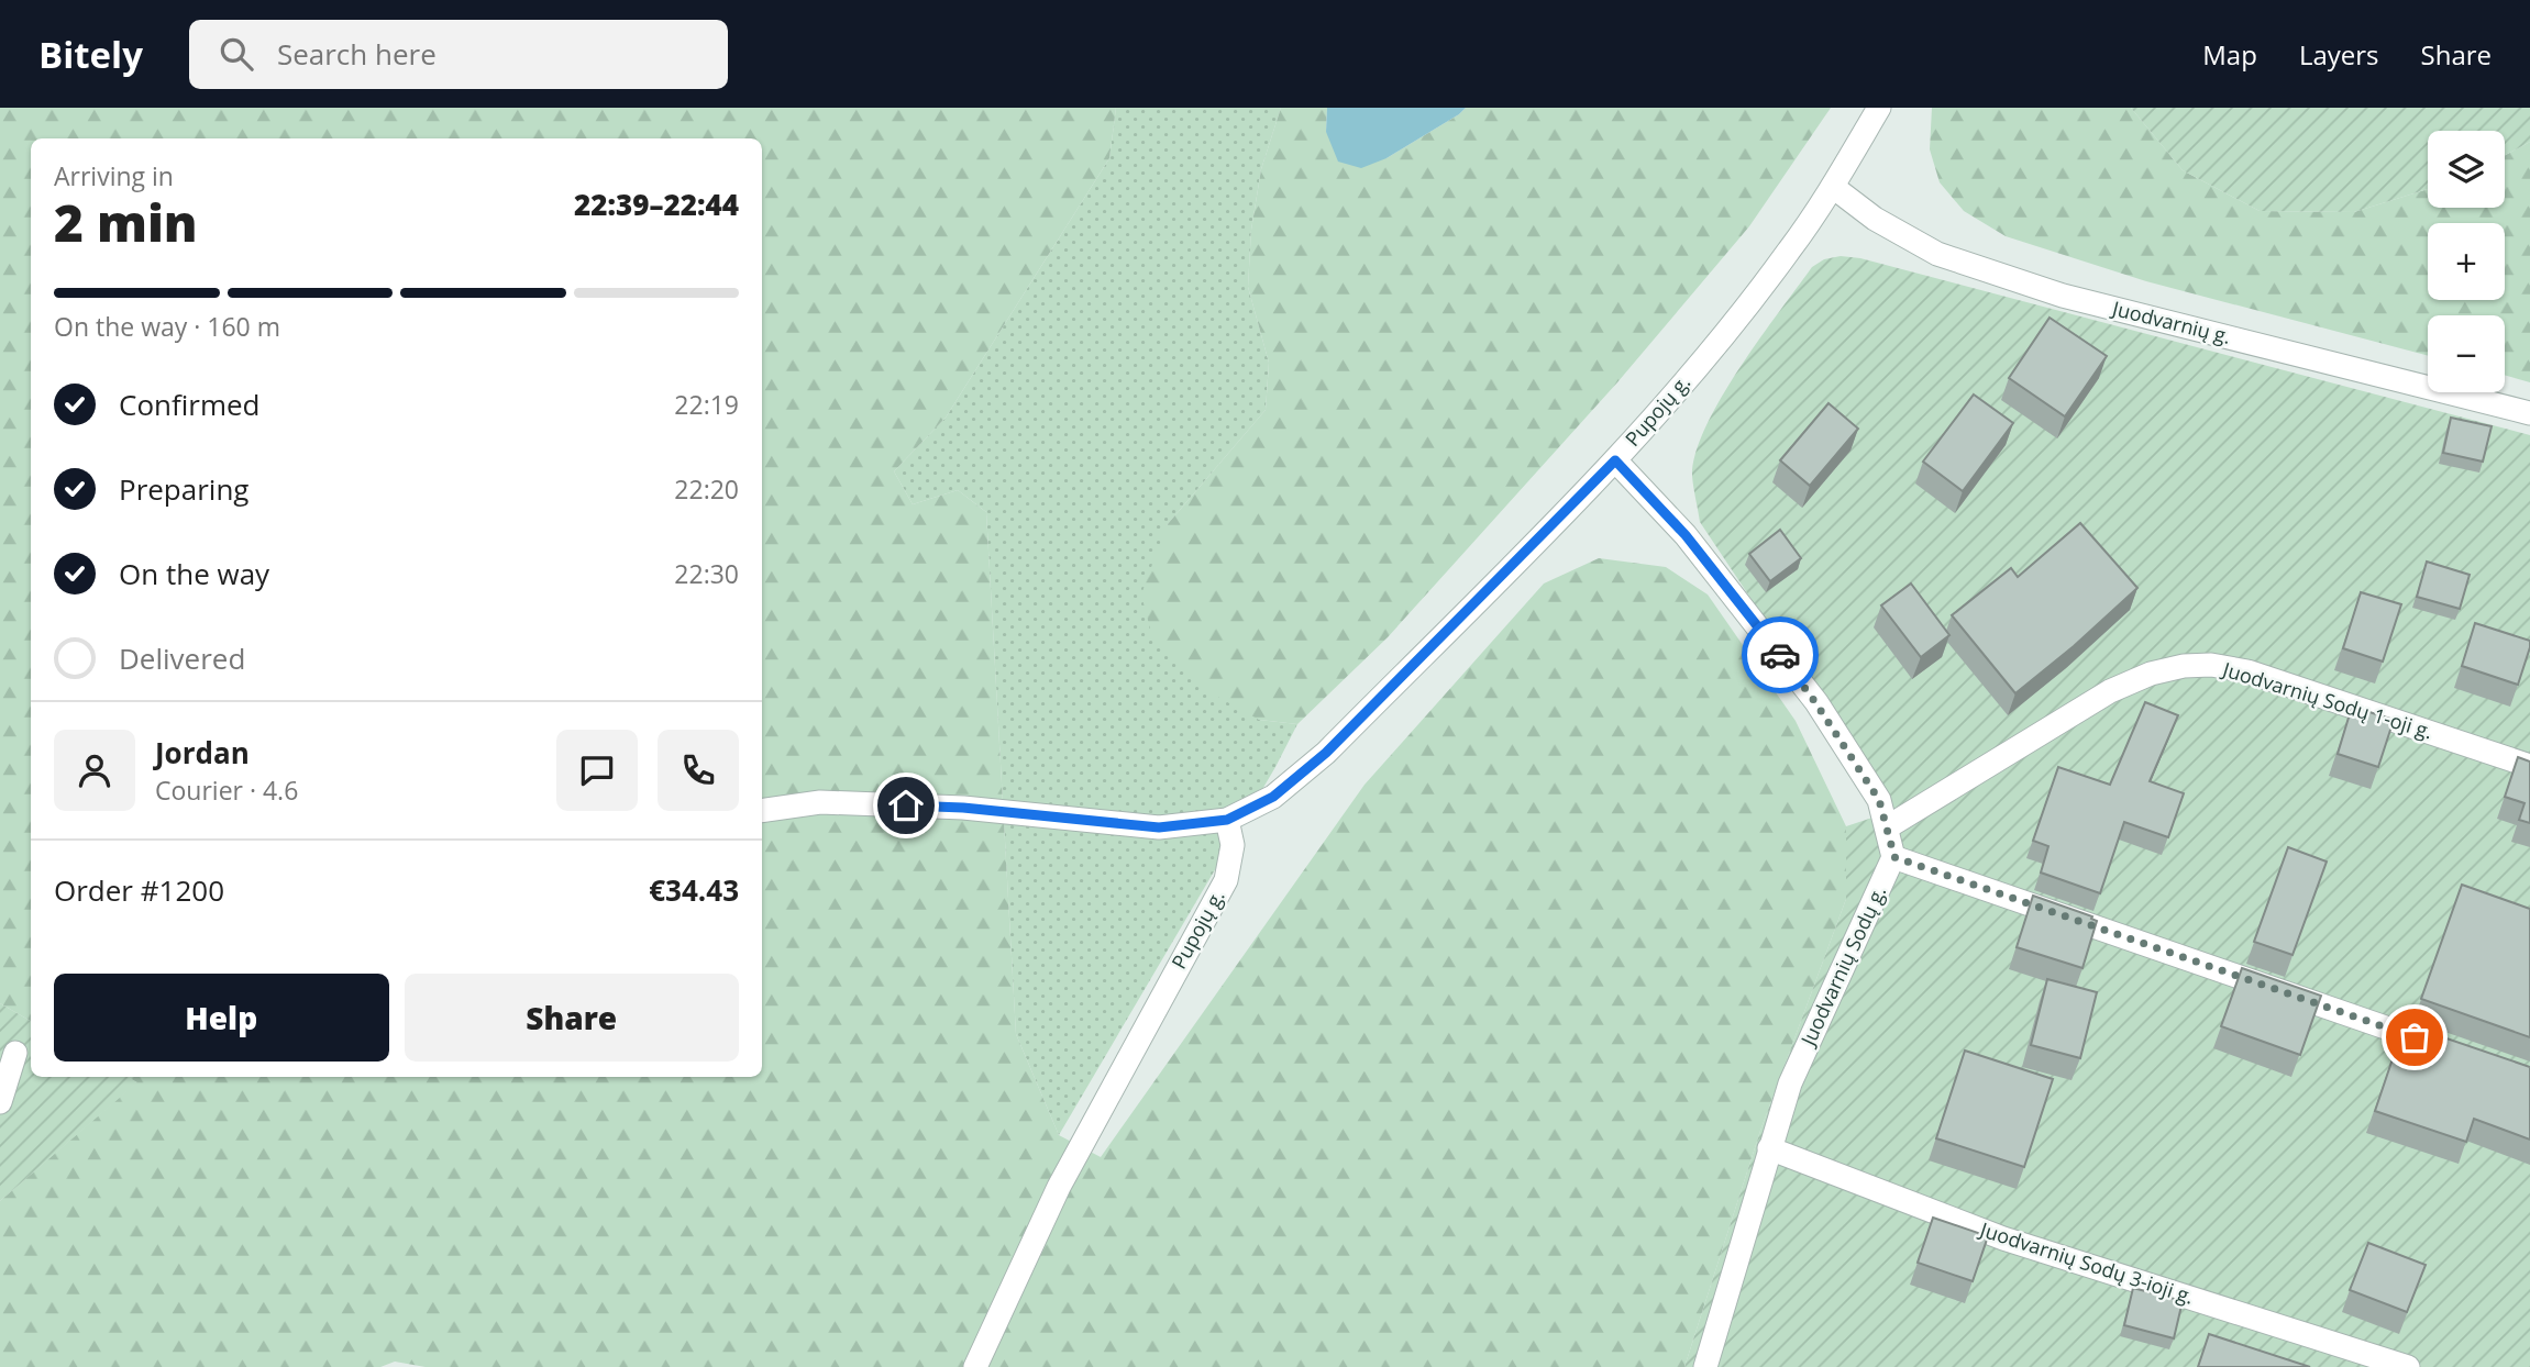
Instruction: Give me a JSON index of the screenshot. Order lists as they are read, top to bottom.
{
  "streets": {
    "street": [
      "Juodvarnių g.",
      "Pupojų g.",
      "Juodvarnių Sodų 1-oji g.",
      "Juodvarnių Sodų g.",
      "Juodvarnių Sodų 3-ioji g."
    ]
  },
  "crossings": [
    ["Juodvarnių g.", "Pupojų g."],
    ["Juodvarnių Sodų g.", "Juodvarnių Sodų 3-ioji g."]
  ],
  "page": {
    "header": "Bitely",
    "search": "Search here",
    "nav": ["Map", "Layers", "Share"],
    "map_buttons": ["+", "−"],
    "heading": ["2 min", "Arriving in", "22:39–22:44"],
    "panel": [
      "Jordan",
      "Courier · 4.6",
      "Order #1200",
      "€34.43"
    ],
    "bar": "On the way · 160 m",
    "list": [
      ["Confirmed", "22:19"],
      ["Preparing", "22:20"],
      ["On the way", "22:30"],
      "Delivered"
    ],
    "buttons": ["Help", "Share"]
  }
}
